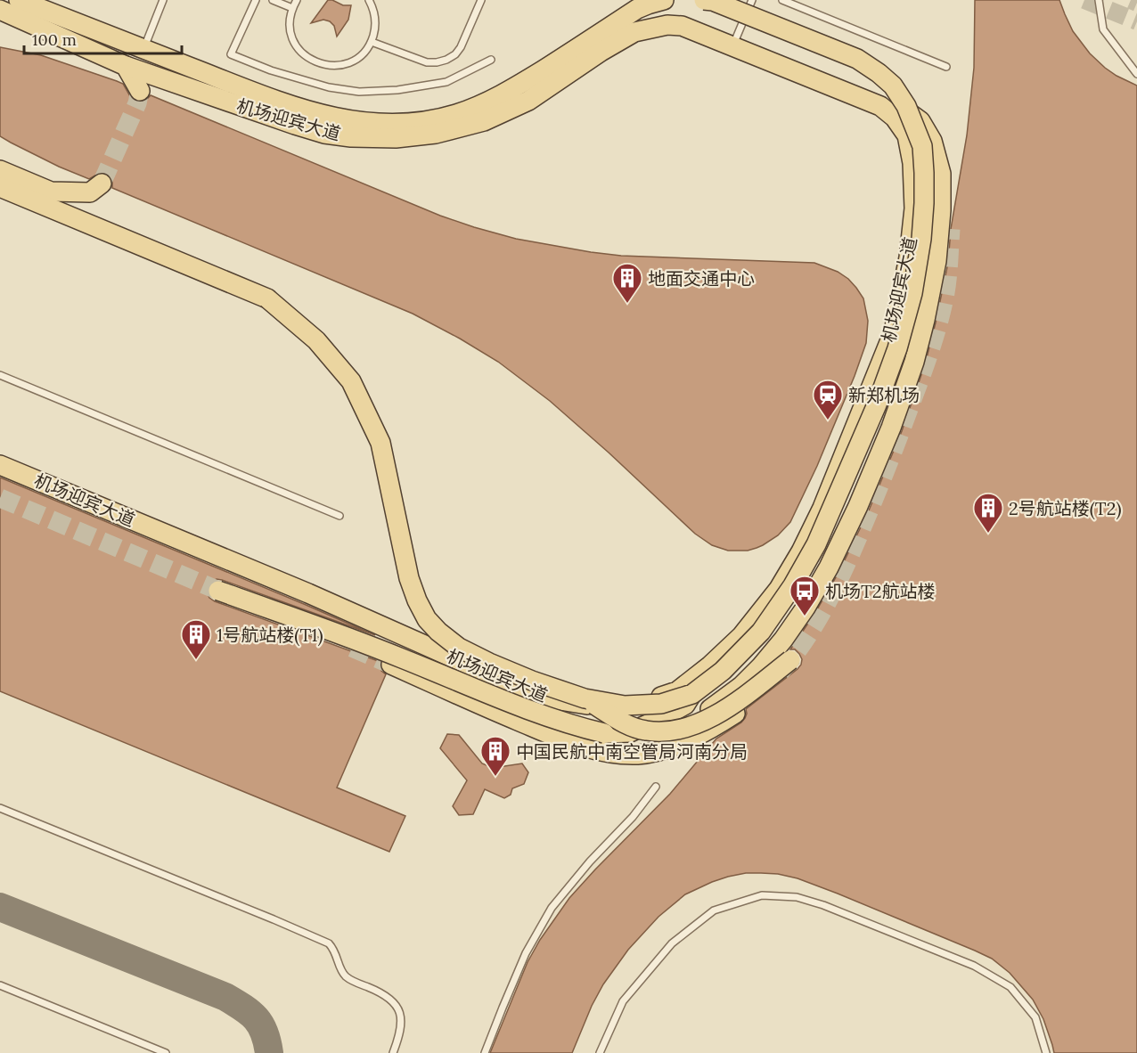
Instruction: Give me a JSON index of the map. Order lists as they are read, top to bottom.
{
  "streets": {
    "main road": ["机场迎宾大道"]
  },
  "places": {
    "building": [
      "地面交通中心",
      "2号航站楼(T2)",
      "1号航站楼(T1)",
      "中国民航中南空管局河南分局"
    ],
    "station": ["新郑机场"],
    "bus stop": ["机场T2航站楼"]
  },
  "scale_bar": "100 m"
}
